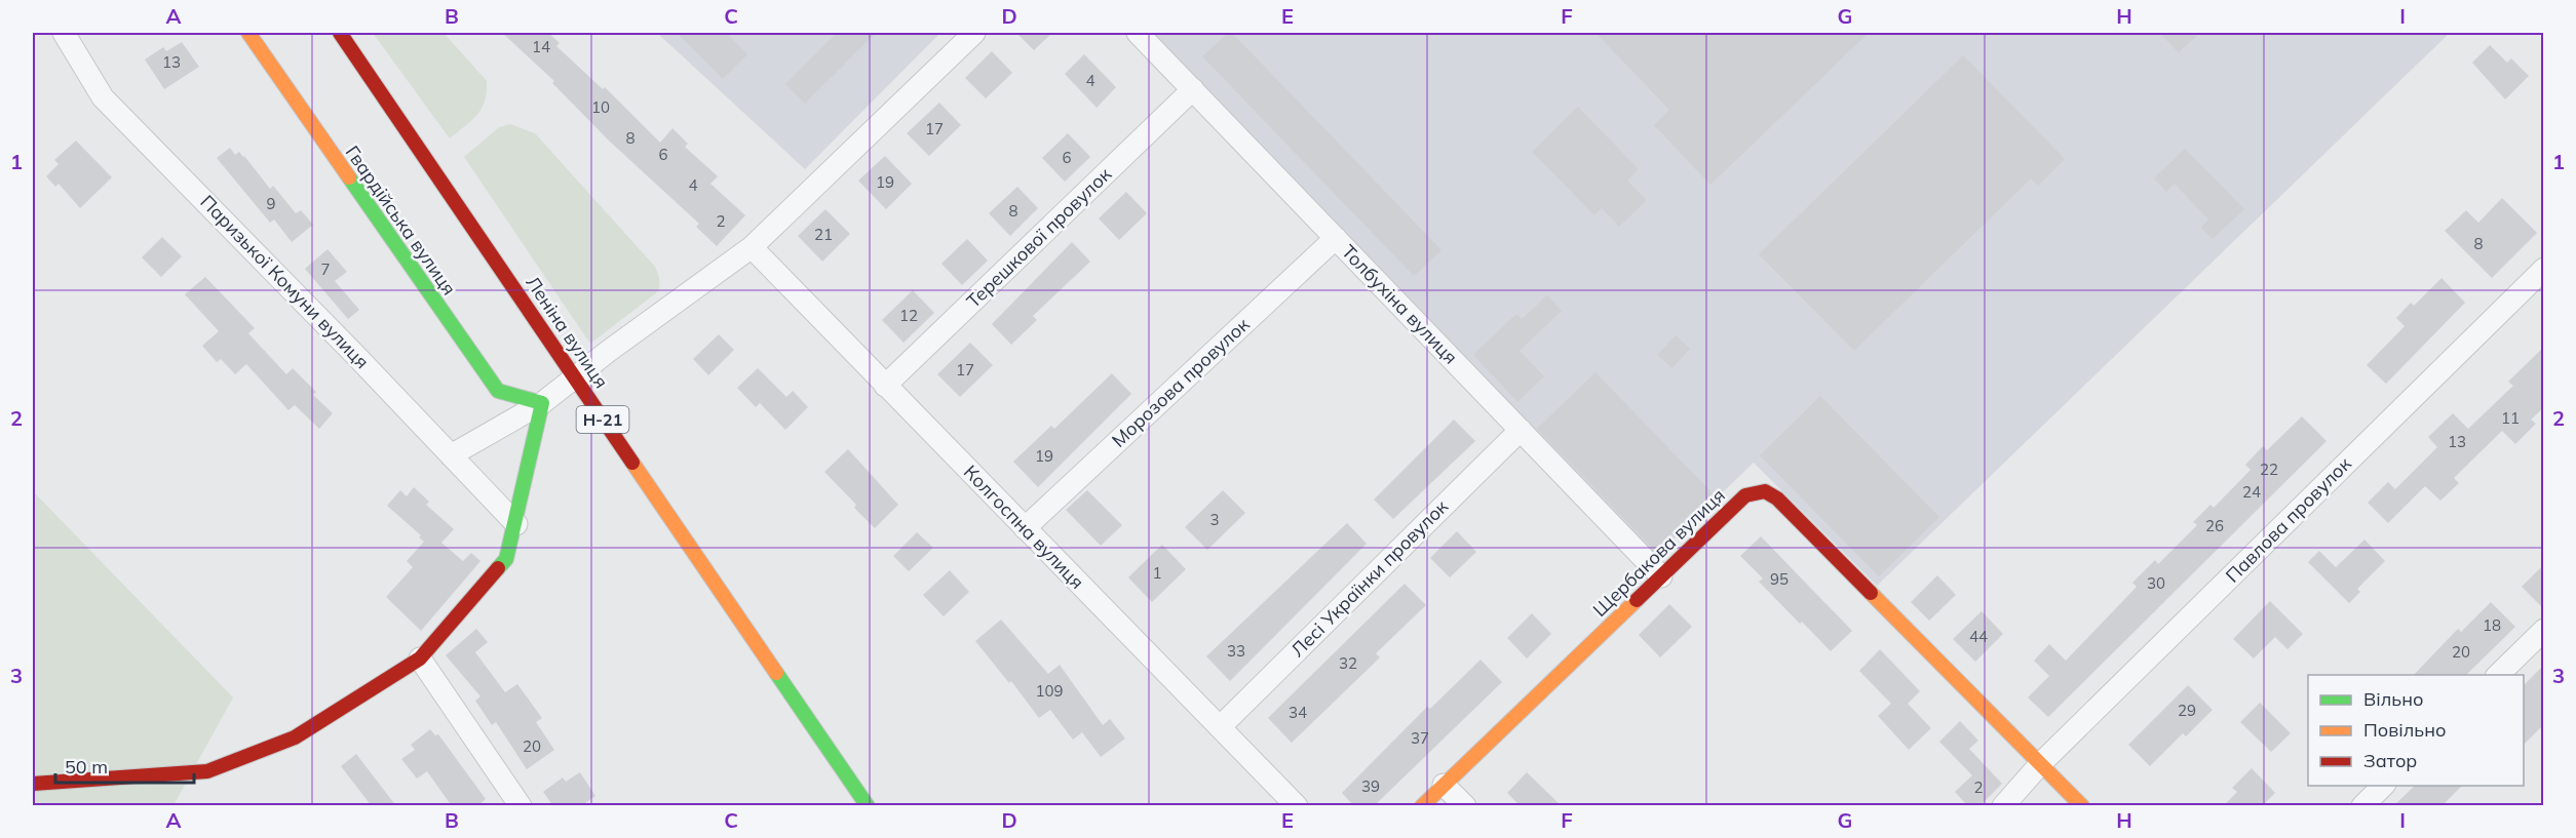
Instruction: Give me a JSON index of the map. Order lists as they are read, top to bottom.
{
  "streets": {
    "street": [
      "Гвардійська вулиця",
      "Терешкової провулок",
      "Паризької Комуни вулиця",
      "Толбухіна вулиця",
      "Леніна вулиця",
      "Морозова провулок",
      "Н-21",
      "Павлова провулок",
      "Колгоспна вулиця",
      "Щербакова вулиця",
      "Лесі Українки провулок"
    ]
  },
  "crossings": [
    ["Терешкової провулок", "Толбухіна вулиця"],
    ["Терешкової провулок", "Колгоспна вулиця"],
    ["Толбухіна вулиця", "Морозова провулок"],
    ["Толбухіна вулиця", "Щербакова вулиця"],
    ["Толбухіна вулиця", "Лесі Українки провулок"],
    ["Морозова провулок", "Колгоспна вулиця"],
    ["Павлова провулок", "Щербакова вулиця"],
    ["Колгоспна вулиця", "Лесі Українки провулок"]
  ],
  "house_numbers": [
    "14",
    "13",
    "4",
    "10",
    "17",
    "8",
    "6",
    "6",
    "19",
    "4",
    "9",
    "8",
    "2",
    "21",
    "8",
    "7",
    "12",
    "17",
    "11",
    "13",
    "19",
    "22",
    "24",
    "3",
    "26",
    "1",
    "95",
    "30",
    "18",
    "44",
    "33",
    "20",
    "32",
    "109",
    "29",
    "34",
    "37",
    "20",
    "39",
    "2"
  ],
  "legend": ["Вільно", "Повільно", "Затор"],
  "scale_bar": "50 m",
  "grid": {
    "columns": [
      "A",
      "B",
      "C",
      "D",
      "E",
      "F",
      "G",
      "H",
      "I"
    ],
    "rows": ["1", "2", "3"]
  }
}
